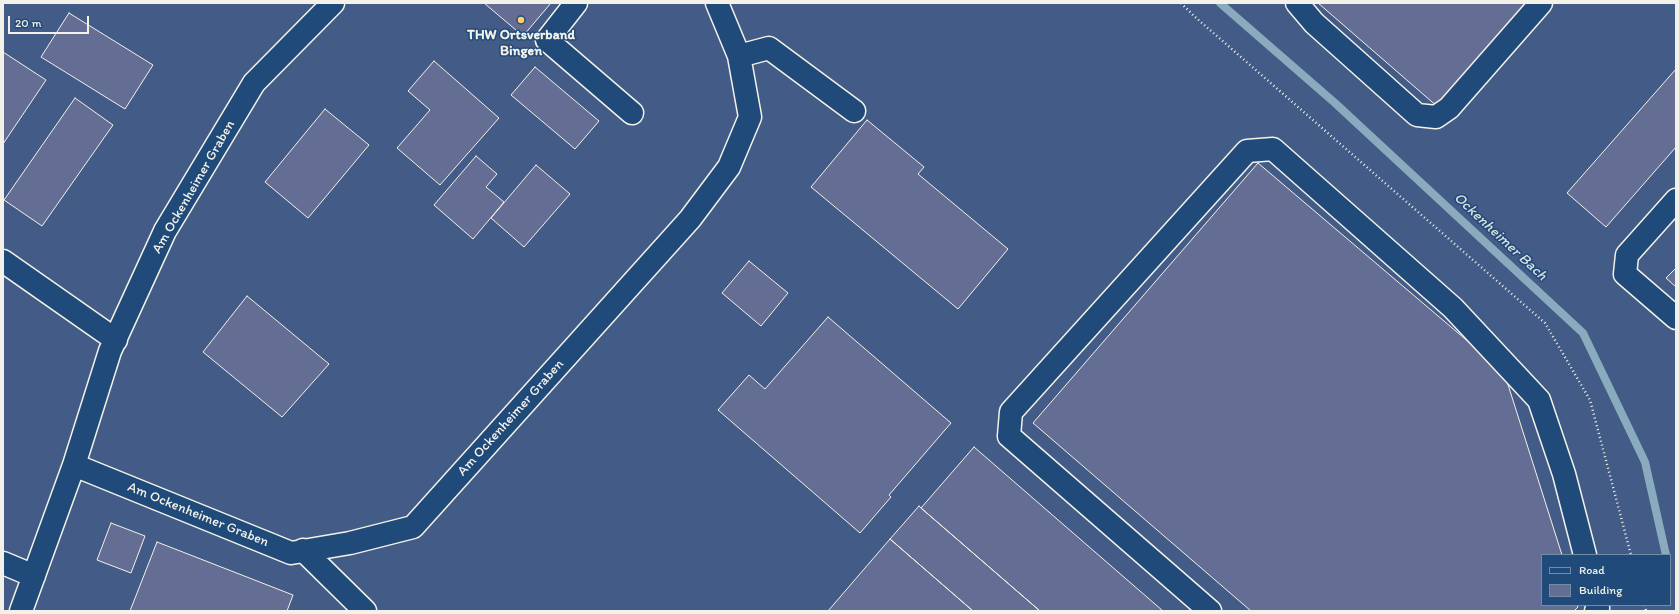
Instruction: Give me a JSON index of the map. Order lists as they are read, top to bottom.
{
  "streets": {
    "street": ["Am Ockenheimer Graben"]
  },
  "water": ["Ockenheimer Bach"],
  "places": ["THW Ortsverband Bingen"],
  "legend": ["Road", "Building"],
  "scale_bar": "20 m"
}
